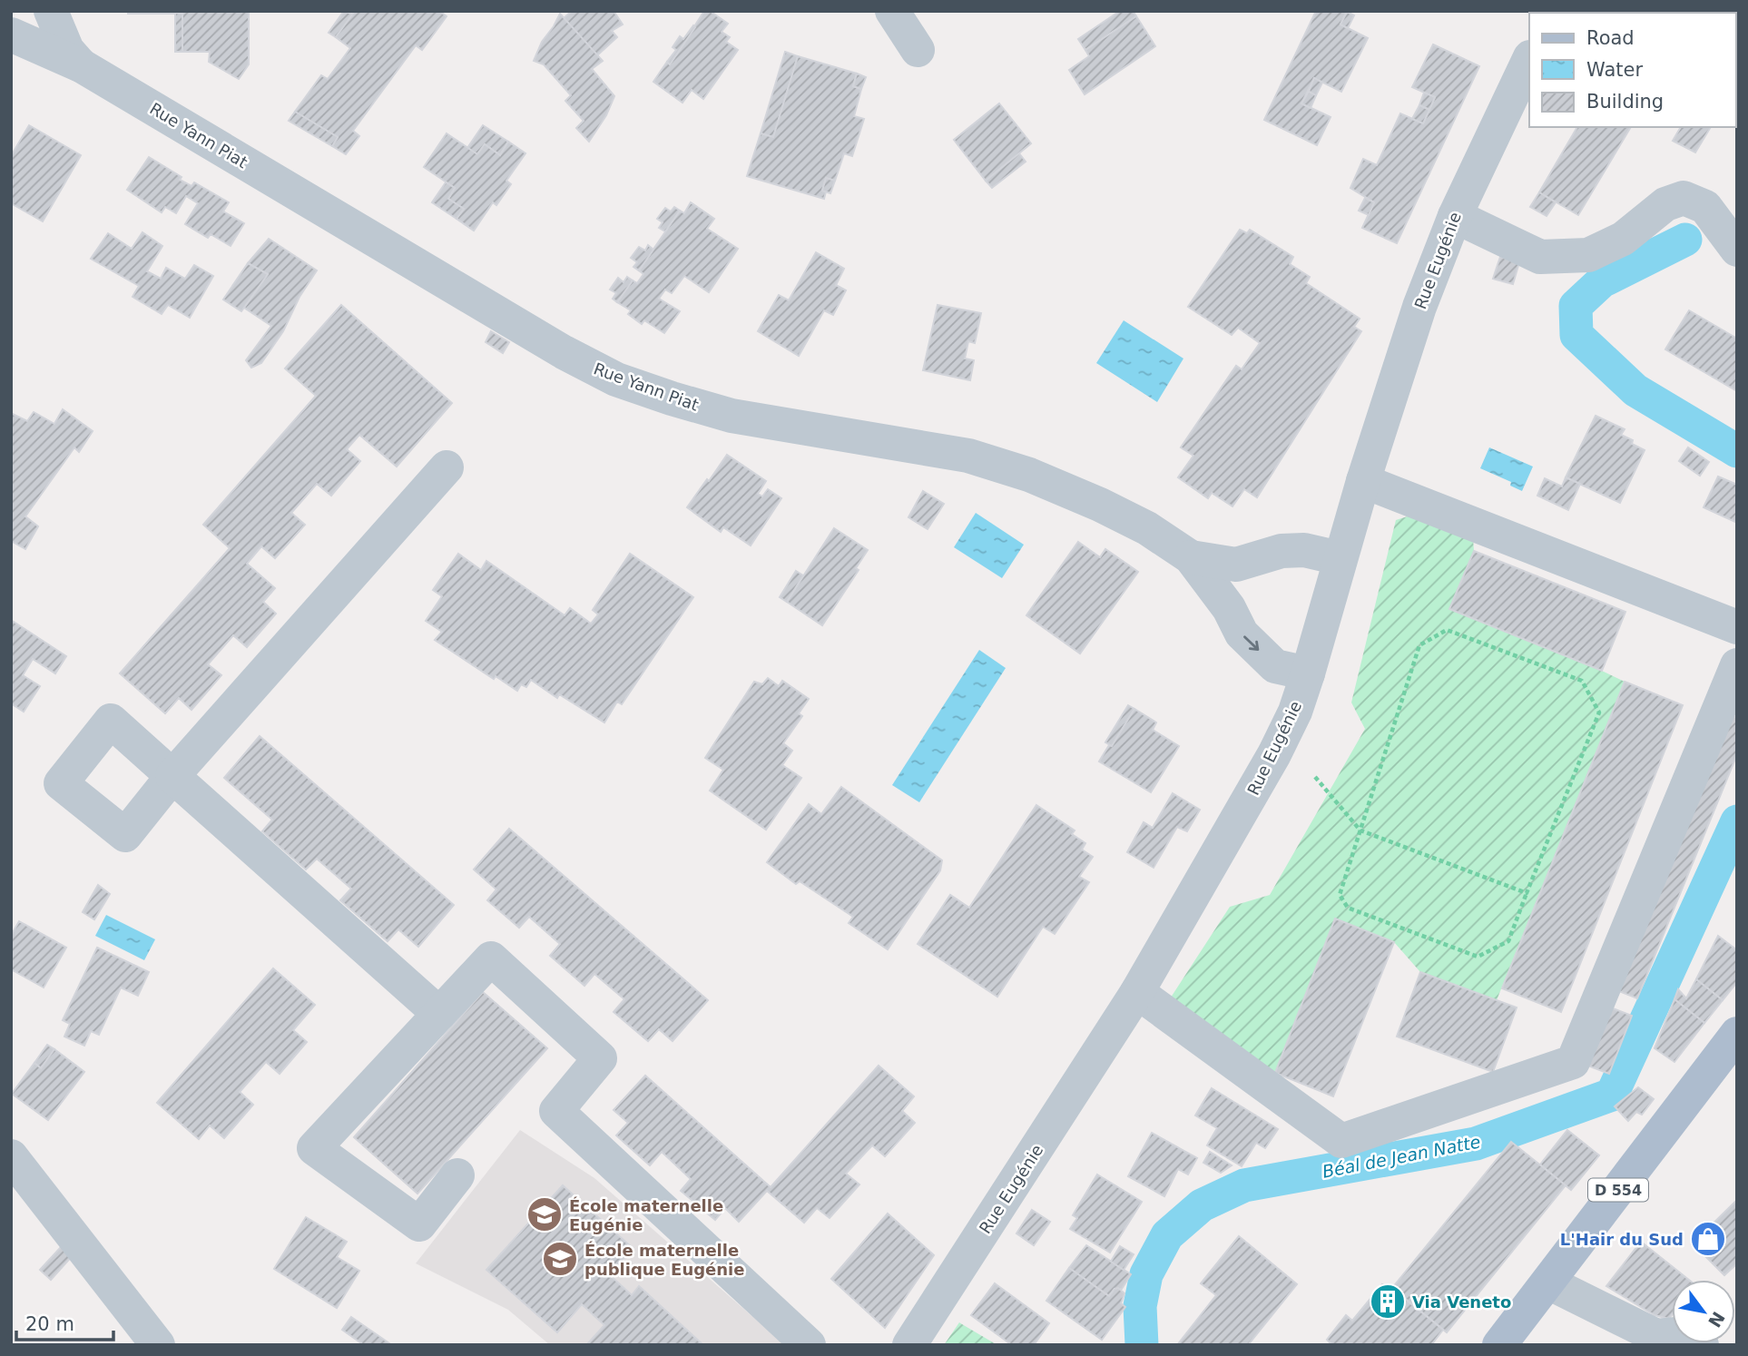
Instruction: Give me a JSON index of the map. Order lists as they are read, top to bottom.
{
  "streets": {
    "main road": ["D 554"],
    "street": ["Rue Yann Piat", "Rue Eugénie"]
  },
  "crossings": [
    ["Rue Yann Piat", "Rue Eugénie"]
  ],
  "water": ["Béal de Jean Natte"],
  "places": {
    "school or university": ["École maternelle Eugénie", "École maternelle publique Eugénie"],
    "shop": ["L'Hair du Sud"],
    "building": ["Via Veneto"]
  },
  "legend": ["Road", "Water", "Building"],
  "scale_bar": "20 m",
  "north": "bottom right"
}
